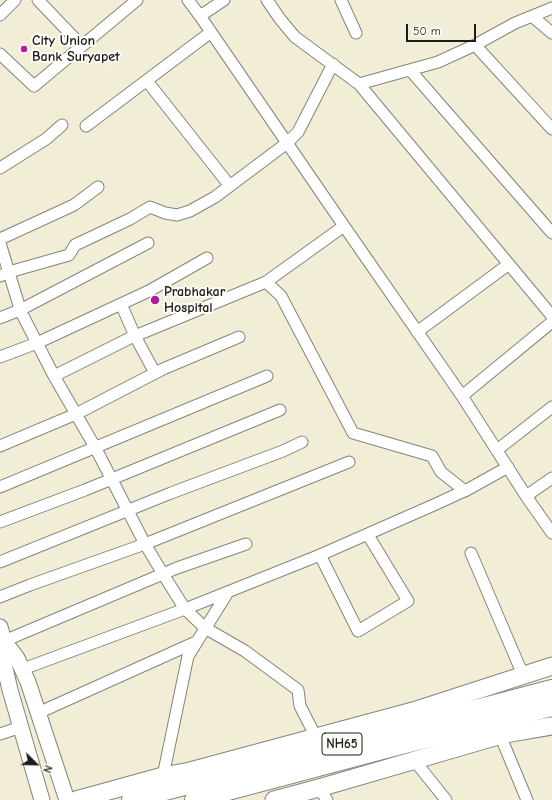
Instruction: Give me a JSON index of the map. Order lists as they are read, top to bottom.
{
  "streets": {
    "highway": ["NH65"]
  },
  "places": ["City Union Bank Suryapet", "Prabhakar Hospital"],
  "scale_bar": "50 m",
  "north": "bottom right"
}
